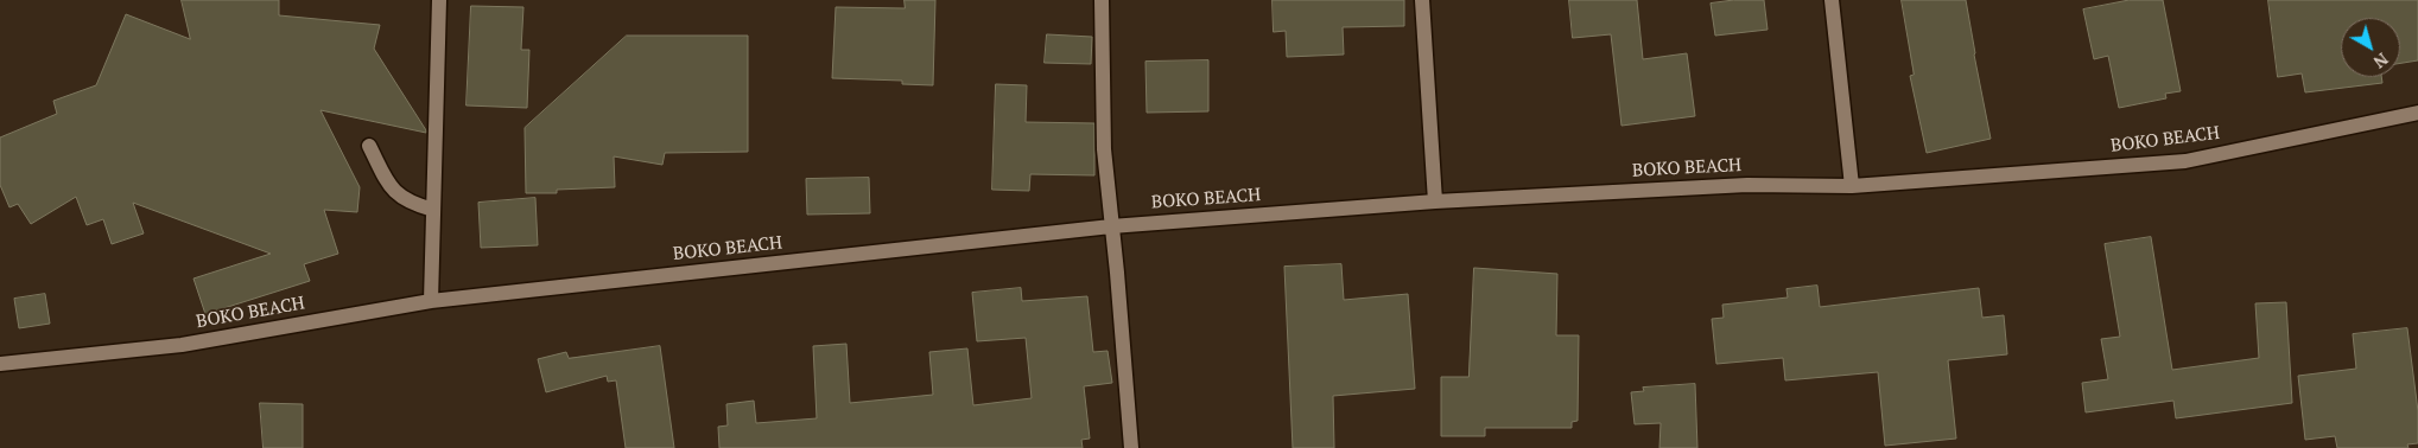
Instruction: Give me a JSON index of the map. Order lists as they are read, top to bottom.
{
  "streets": {
    "street": ["BOKO BEACH"]
  },
  "north": "bottom right"
}
